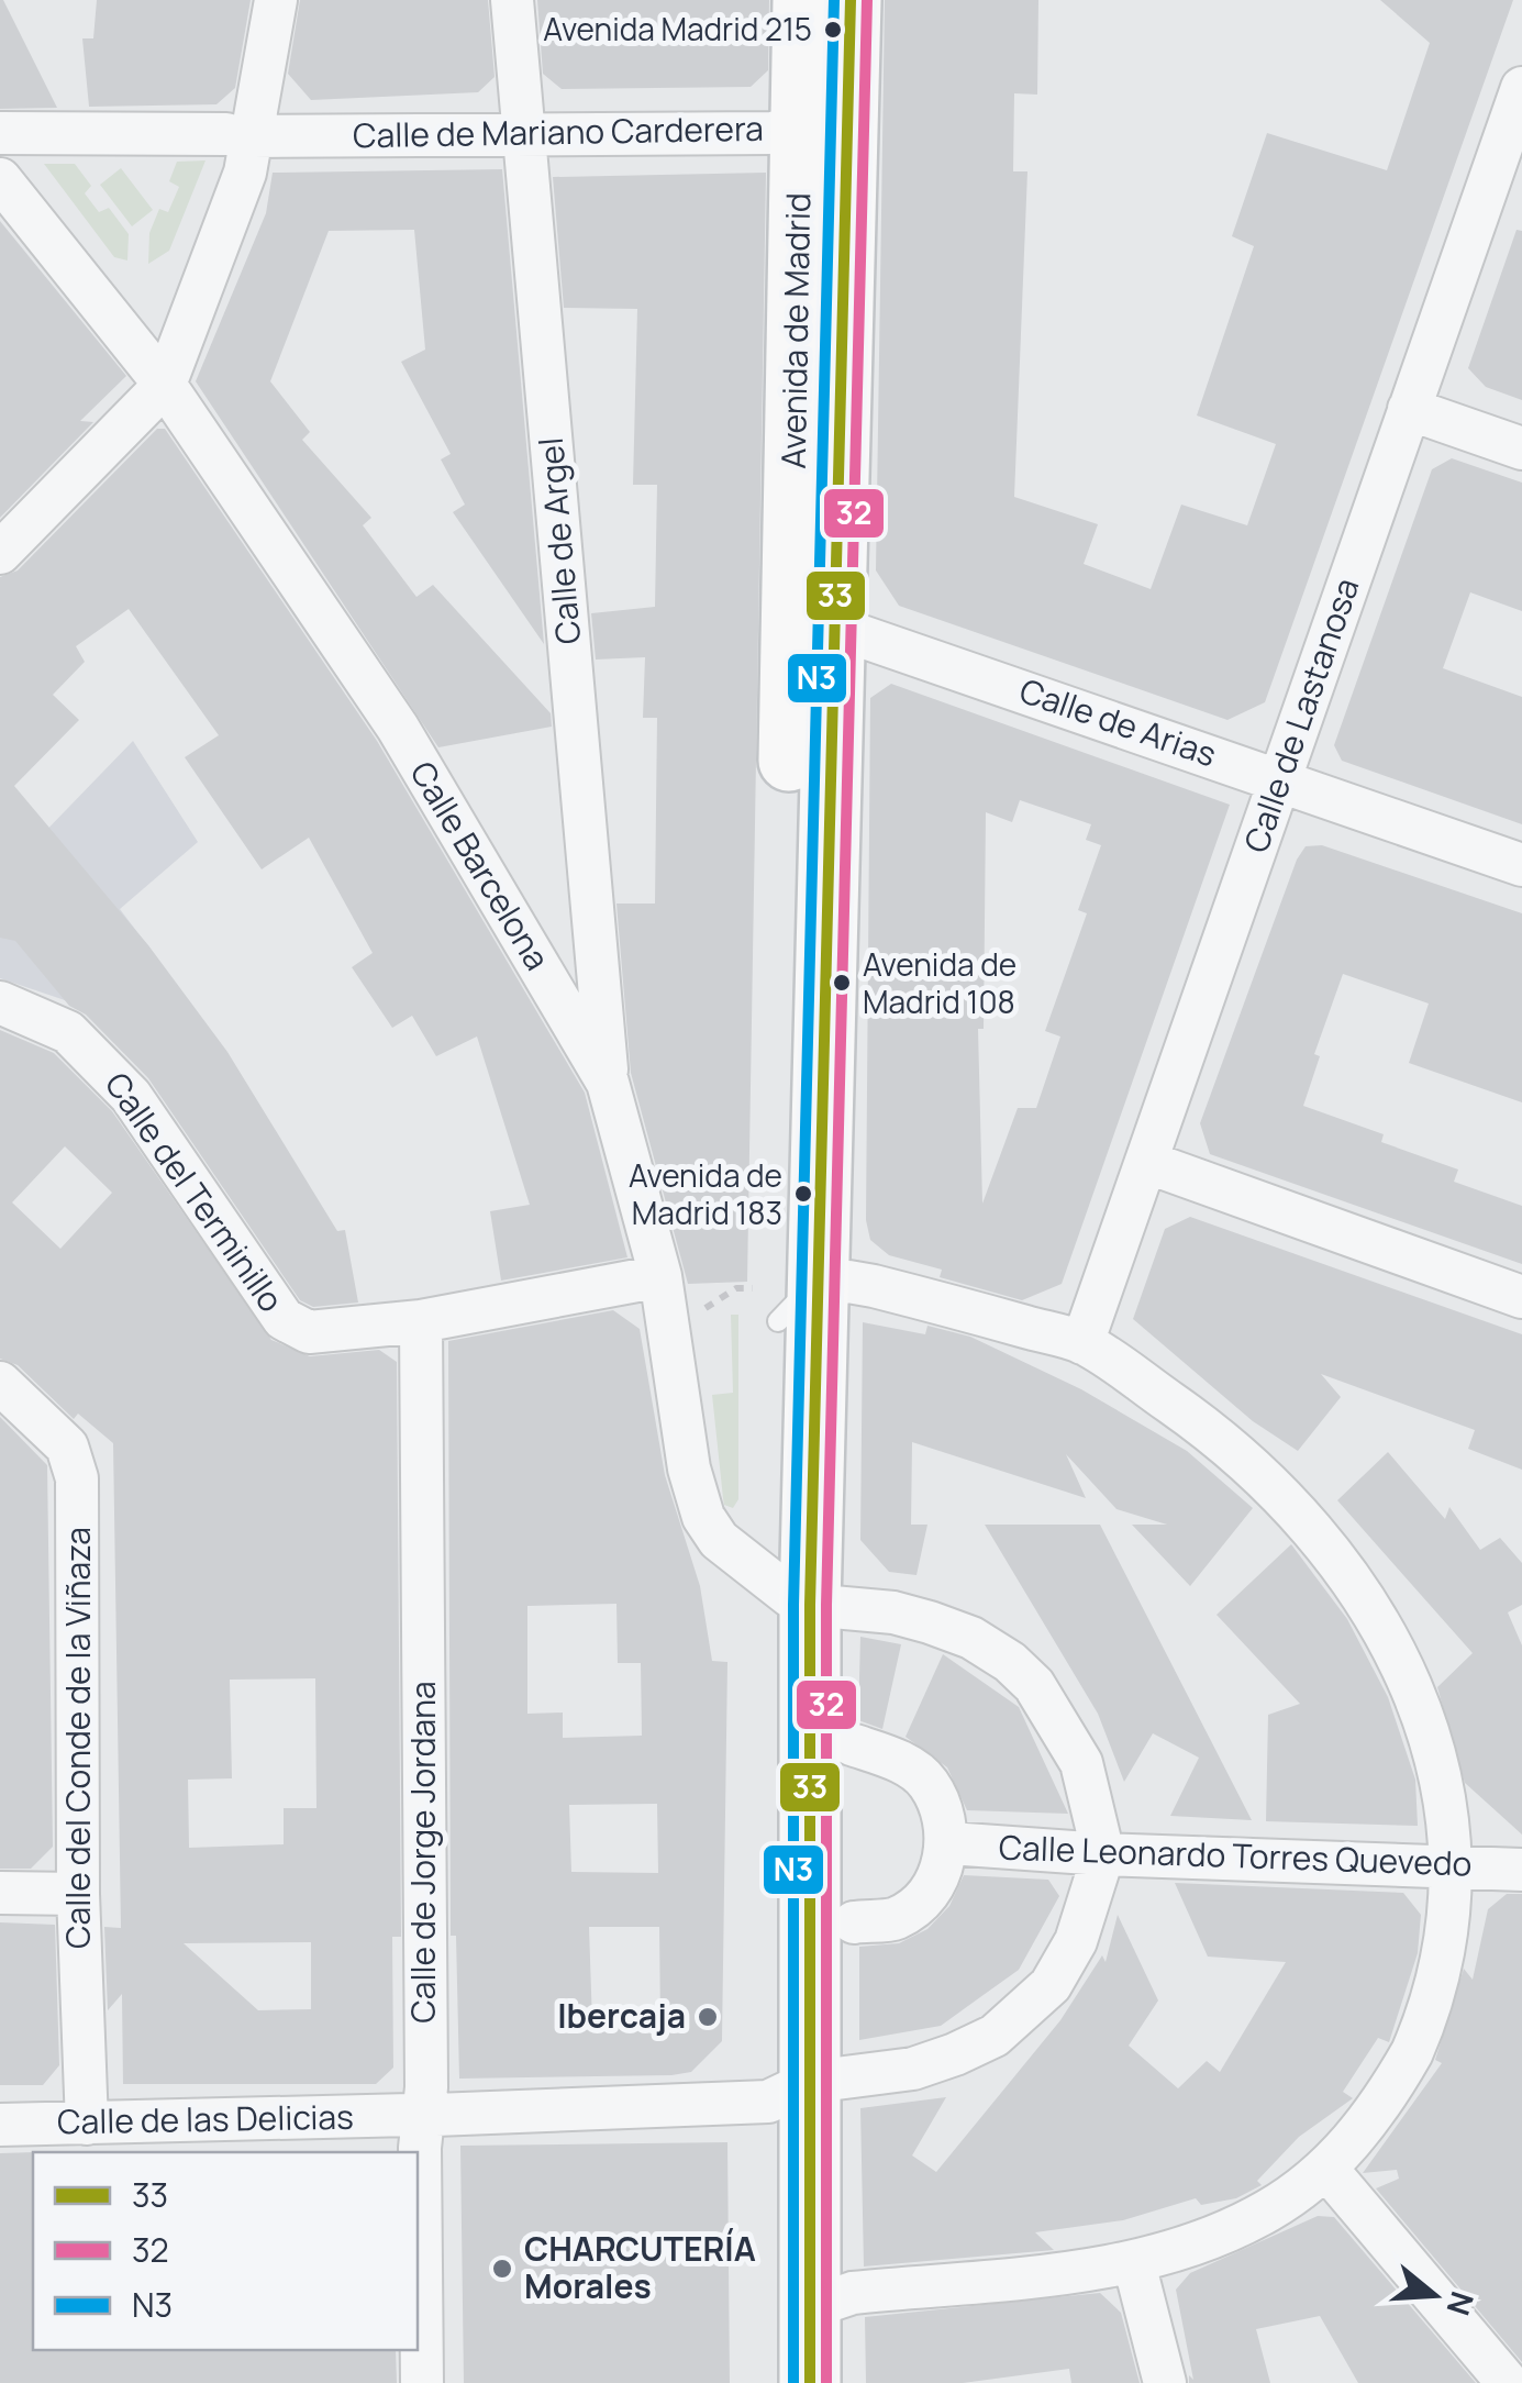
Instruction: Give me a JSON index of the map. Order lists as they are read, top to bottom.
{
  "streets": {
    "main road": ["Avenida de Madrid"],
    "street": [
      "Calle de Mariano Carderera",
      "Calle de Argel",
      "Calle de Lastanosa",
      "Calle de Arias",
      "Calle Barcelona",
      "Calle del Terminillo",
      "Calle del Conde de la Viñaza",
      "Calle de Jorge Jordana",
      "Calle Leonardo Torres Quevedo",
      "Calle de las Delicias"
    ]
  },
  "crossings": [
    ["Calle de Mariano Carderera", "Avenida de Madrid"],
    ["Calle de Mariano Carderera", "Calle de Argel"],
    ["Avenida de Madrid", "Calle de Arias"],
    ["Avenida de Madrid", "Calle Barcelona"],
    ["Avenida de Madrid", "Calle de las Delicias"],
    ["Calle de Argel", "Calle Barcelona"],
    ["Calle de Lastanosa", "Calle de Arias"],
    ["Calle Barcelona", "Calle del Terminillo"],
    ["Calle del Terminillo", "Calle de Jorge Jordana"],
    ["Calle del Conde de la Viñaza", "Calle de las Delicias"],
    ["Calle Leonardo Torres Quevedo", "Calle de las Delicias"]
  ],
  "places": [
    "Avenida Madrid 215",
    "Avenida de Madrid 108",
    "Avenida de Madrid 183",
    "Ibercaja",
    "CHARCUTERÍA Morales"
  ],
  "lines": ["transit line 33", "transit line 32", "transit line N3"],
  "legend": ["33", "32", "N3"],
  "north": "right"
}
